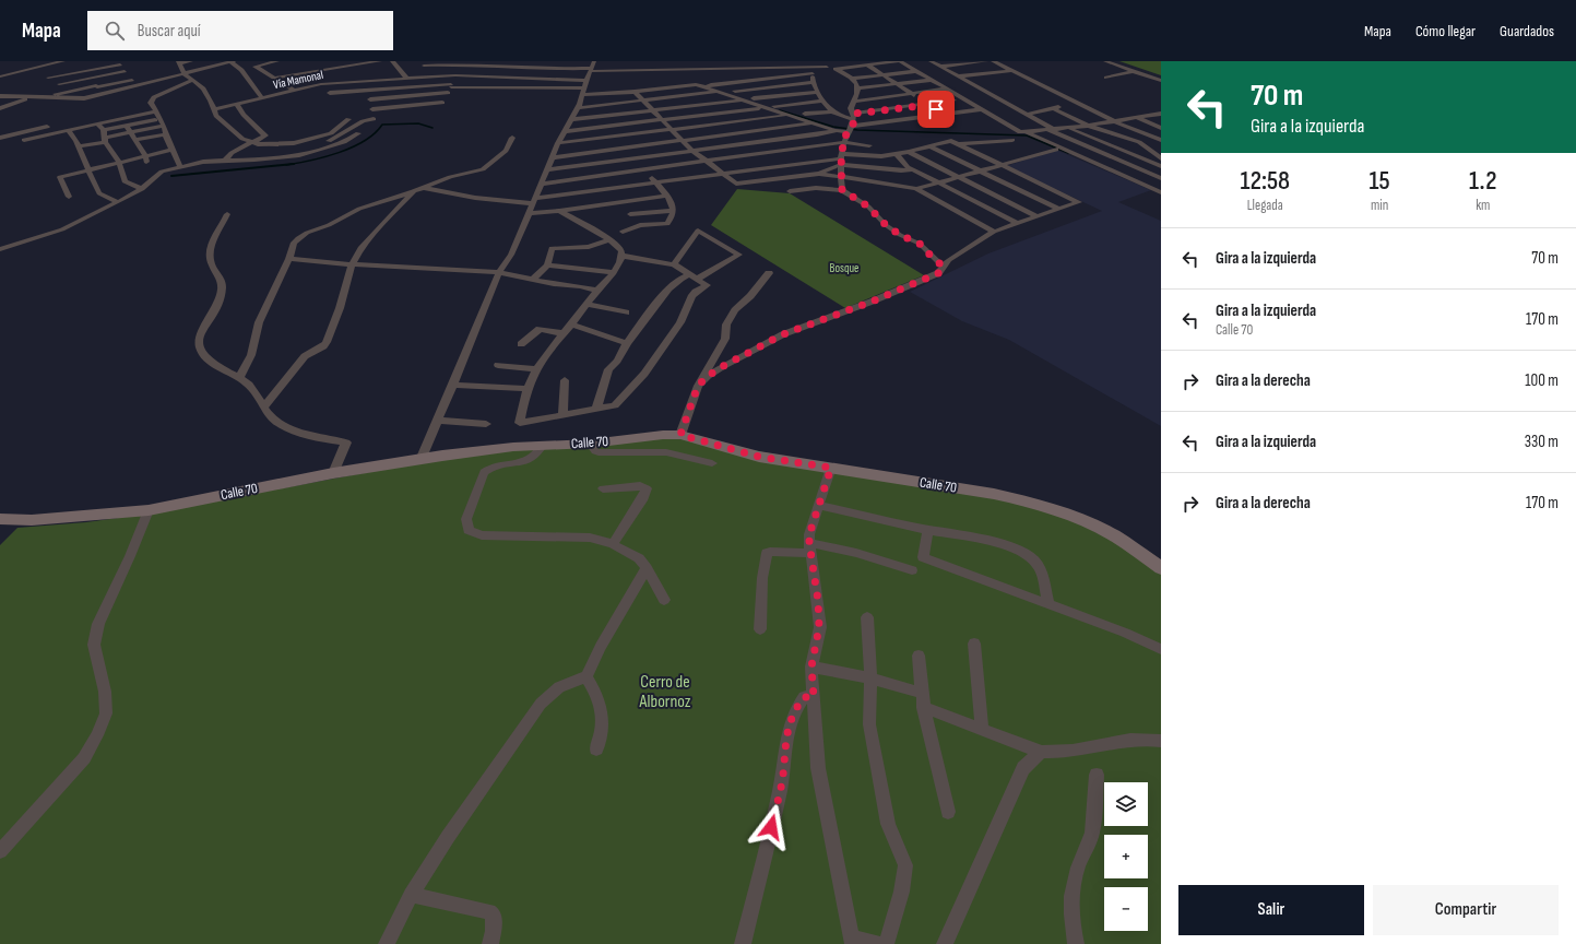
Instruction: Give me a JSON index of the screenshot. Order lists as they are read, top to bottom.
{
  "streets": {
    "street": ["Vía Mamonal", "Calle 70"]
  },
  "parks": ["Bosque", "Cerro de Albornoz"],
  "page": {
    "header": "Mapa",
    "search": "Buscar aquí",
    "nav": ["Mapa", "Cómo llegar", "Guardados"],
    "turn": ["70 m", "Gira a la izquierda"],
    "eta": [
      "12:58",
      "Llegada",
      "15",
      "min",
      "1.2",
      "km"
    ],
    "list": [
      {
        "name": "Gira a la izquierda",
        "value": "70 m"
      },
      {
        "name": "Gira a la izquierda",
        "note": "Calle 70",
        "value": "170 m"
      },
      {
        "name": "Gira a la derecha",
        "value": "100 m"
      },
      {
        "name": "Gira a la izquierda",
        "value": "330 m"
      },
      {
        "name": "Gira a la derecha",
        "value": "170 m"
      }
    ],
    "map_buttons": ["+", "−"],
    "buttons": ["Salir", "Compartir"]
  }
}
